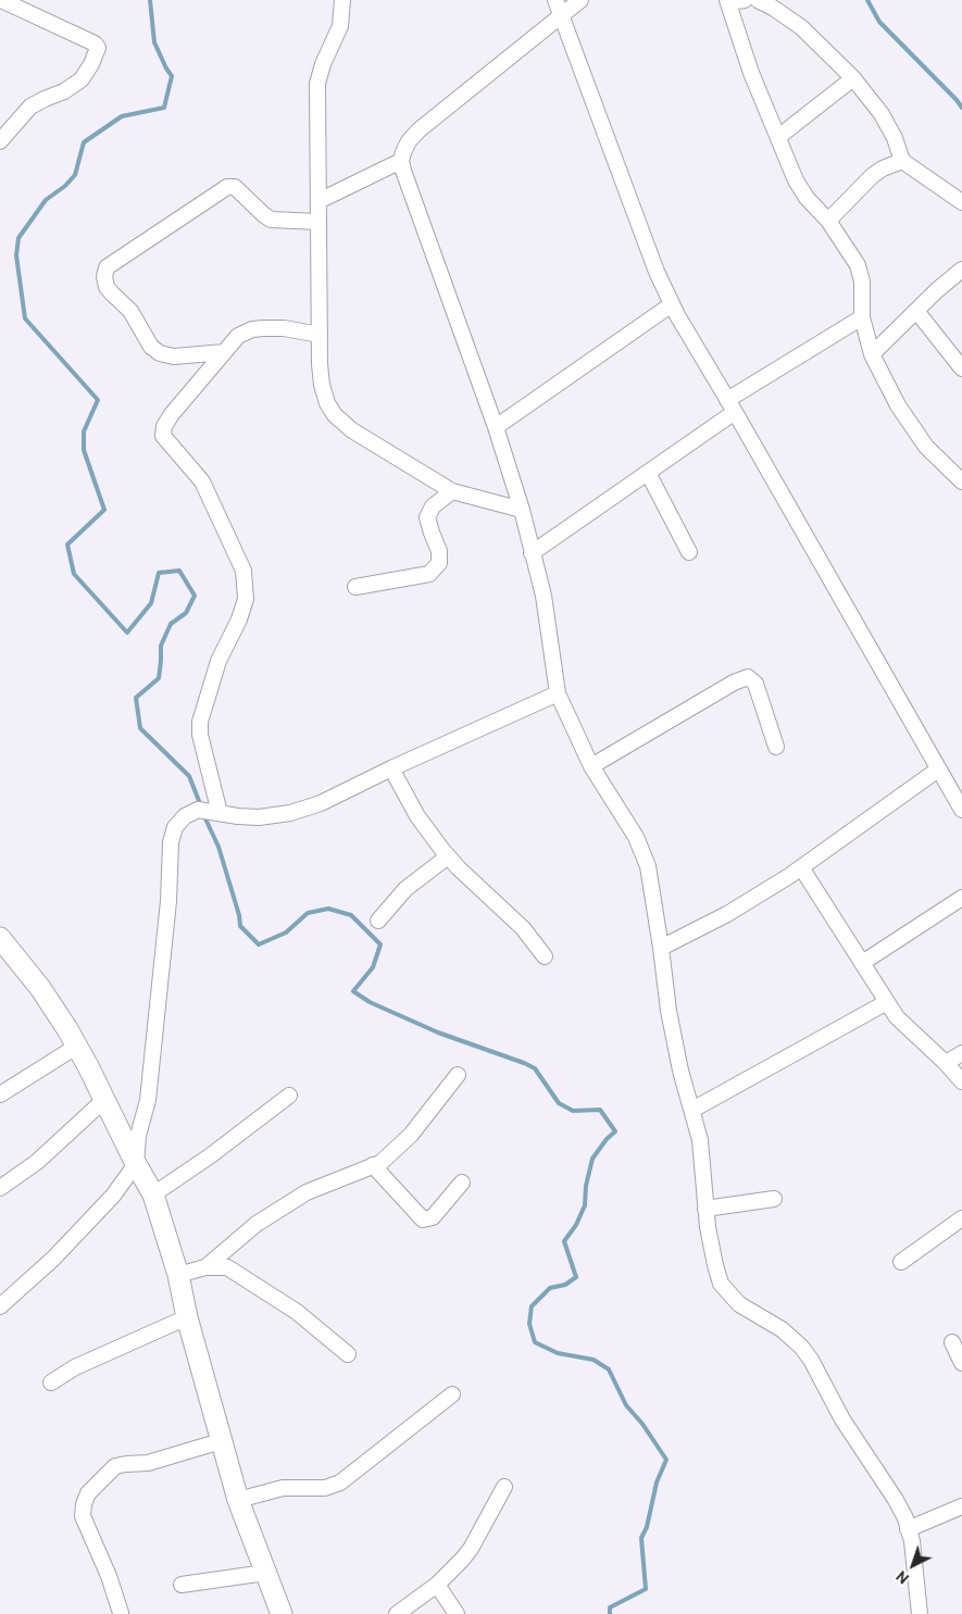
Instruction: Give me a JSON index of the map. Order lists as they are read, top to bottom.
{
  "north": "bottom left"
}
